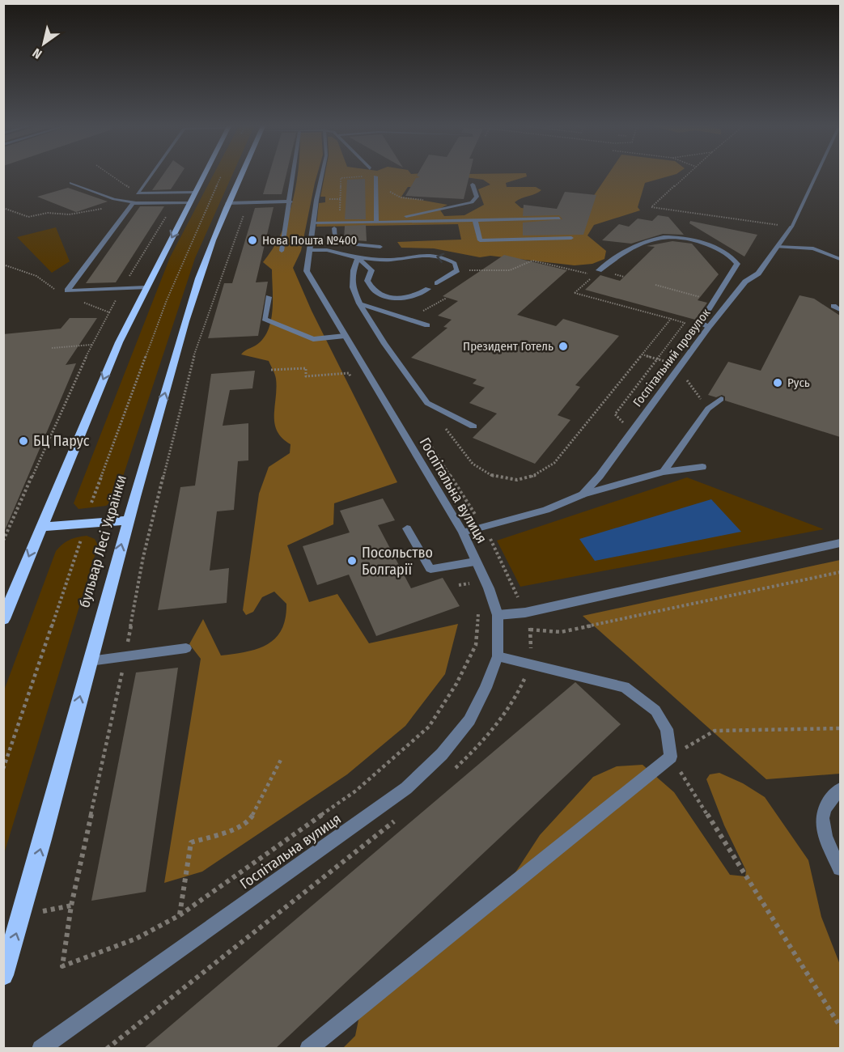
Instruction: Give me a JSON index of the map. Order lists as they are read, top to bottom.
{
  "streets": {
    "main road": ["бульвар Лесі Українки"],
    "street": ["Госпітальний провулок", "Госпітальна вулиця"]
  },
  "crossings": [
    ["Госпітальний провулок", "Госпітальна вулиця"]
  ],
  "places": [
    "Нова Пошта №400",
    "Президент Готель",
    "Русь",
    "БЦ Парус",
    "Посольство Болгарії"
  ],
  "north": "bottom left"
}
